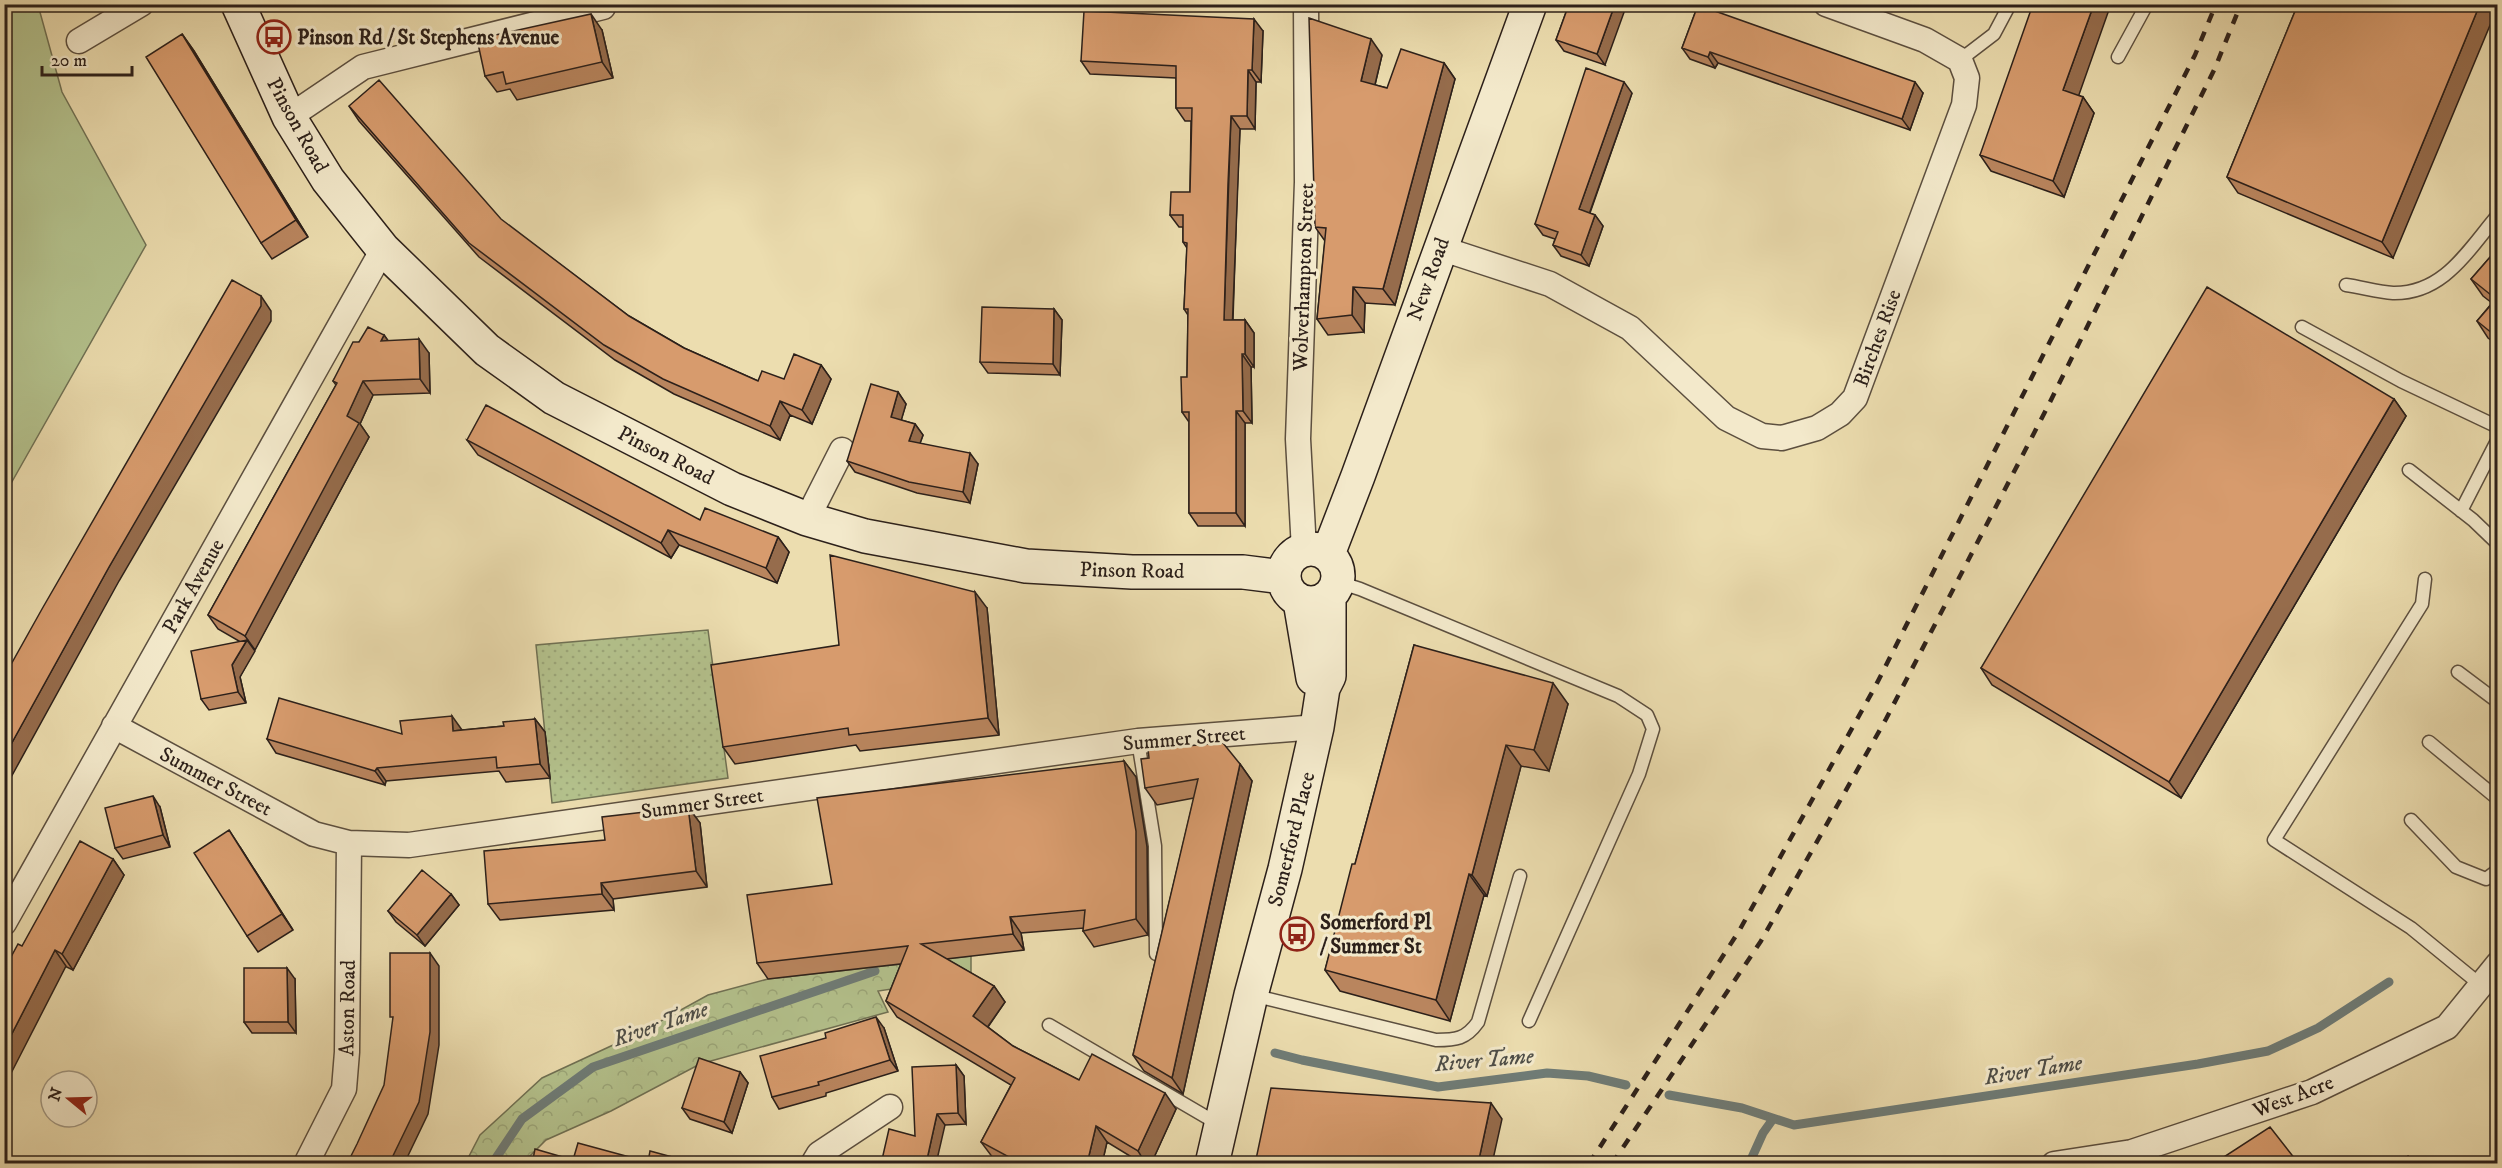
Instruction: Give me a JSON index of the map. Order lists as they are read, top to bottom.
{
  "streets": {
    "main road": ["Pinson Road", "New Road", "Somerford Place"],
    "street": [
      "Wolverhampton Street",
      "Birches Rise",
      "Park Avenue",
      "Summer Street",
      "Aston Road",
      "West Acre"
    ]
  },
  "crossings": [
    ["Pinson Road", "Wolverhampton Street"],
    ["Pinson Road", "New Road"],
    ["Pinson Road", "Park Avenue"],
    ["Pinson Road", "Somerford Place"],
    ["Wolverhampton Street", "New Road"],
    ["Wolverhampton Street", "Somerford Place"],
    ["New Road", "Birches Rise"],
    ["New Road", "Somerford Place"],
    ["Park Avenue", "Summer Street"],
    ["Summer Street", "Somerford Place"],
    ["Summer Street", "Aston Road"]
  ],
  "water": ["River Tame"],
  "places": {
    "bus stop": ["Pinson Rd / St Stephens Avenue", "Somerford Pl / Summer St"]
  },
  "scale_bar": "20 m",
  "north": "left"
}
